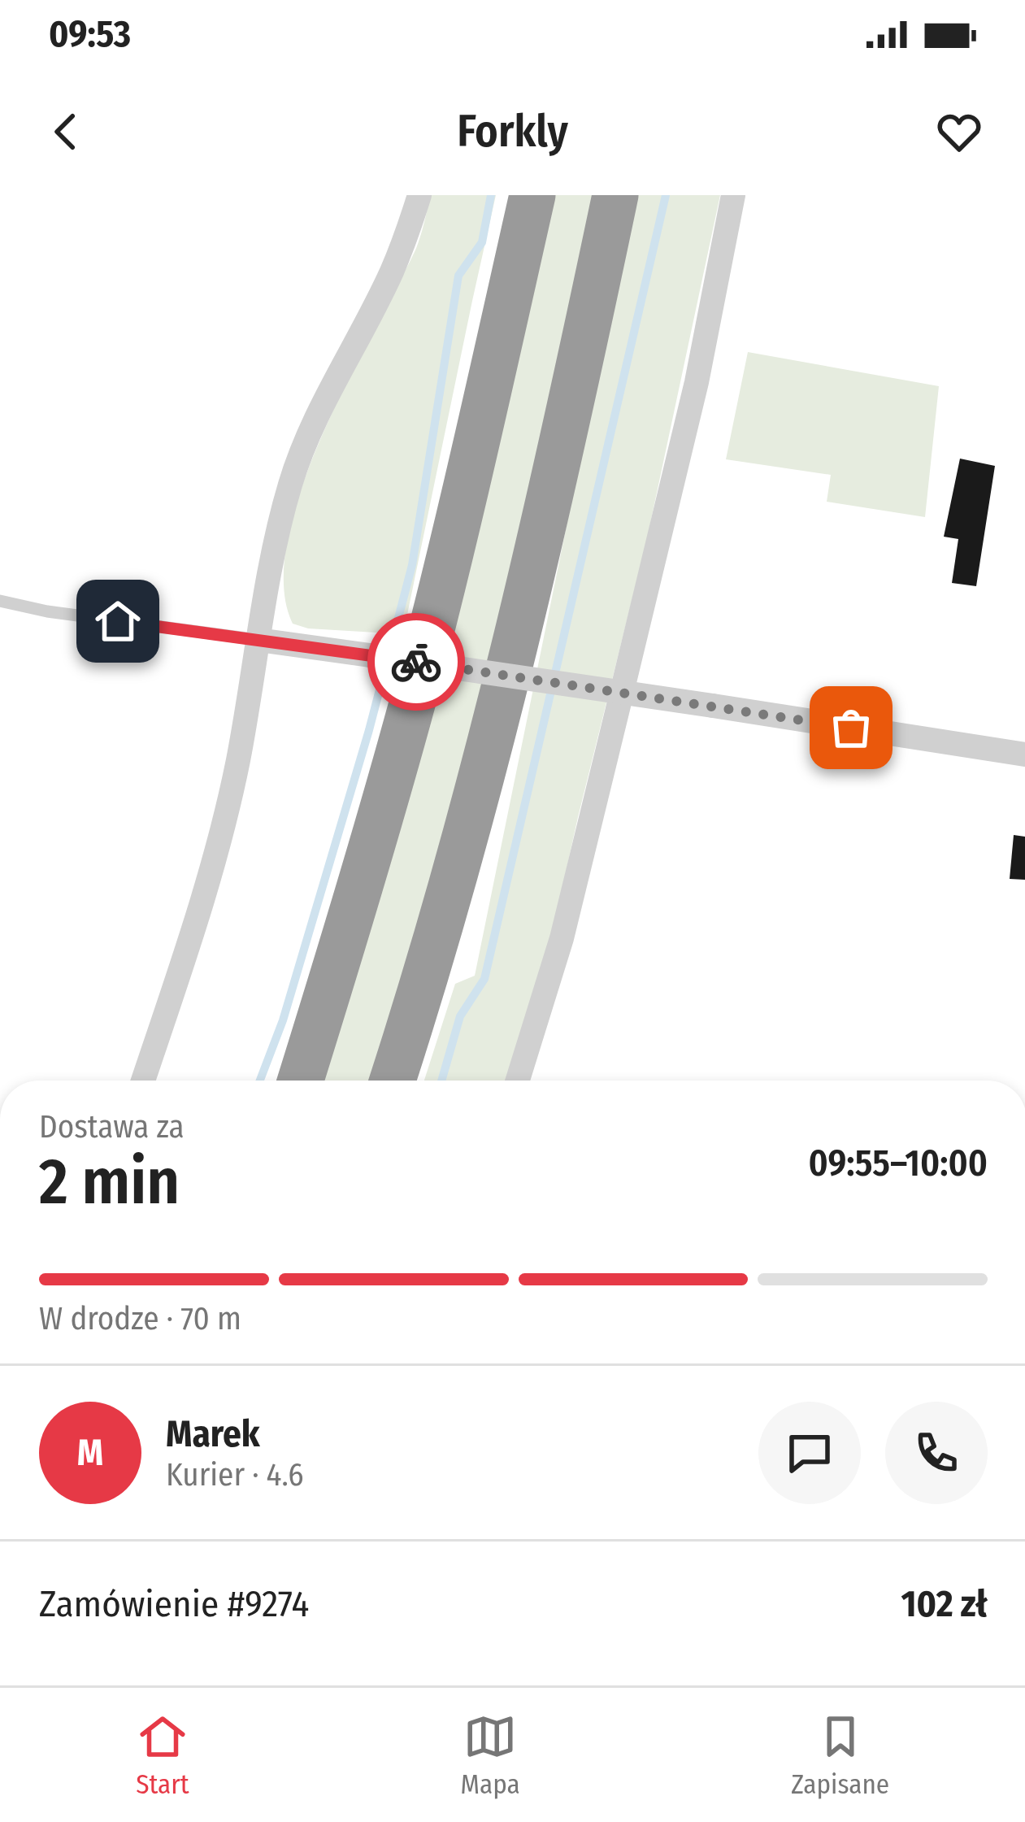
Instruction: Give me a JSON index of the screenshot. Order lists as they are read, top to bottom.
{
  "page": {
    "status": "09:53",
    "header": "Forkly",
    "heading": ["2 min", "Dostawa za", "09:55–10:00"],
    "panel": [
      "Marek",
      "Kurier · 4.6",
      "Zamówienie #9274",
      "102 zł"
    ],
    "bar": "W drodze · 70 m",
    "round": "M",
    "tabs": ["Start", "Mapa", "Zapisane"]
  }
}
